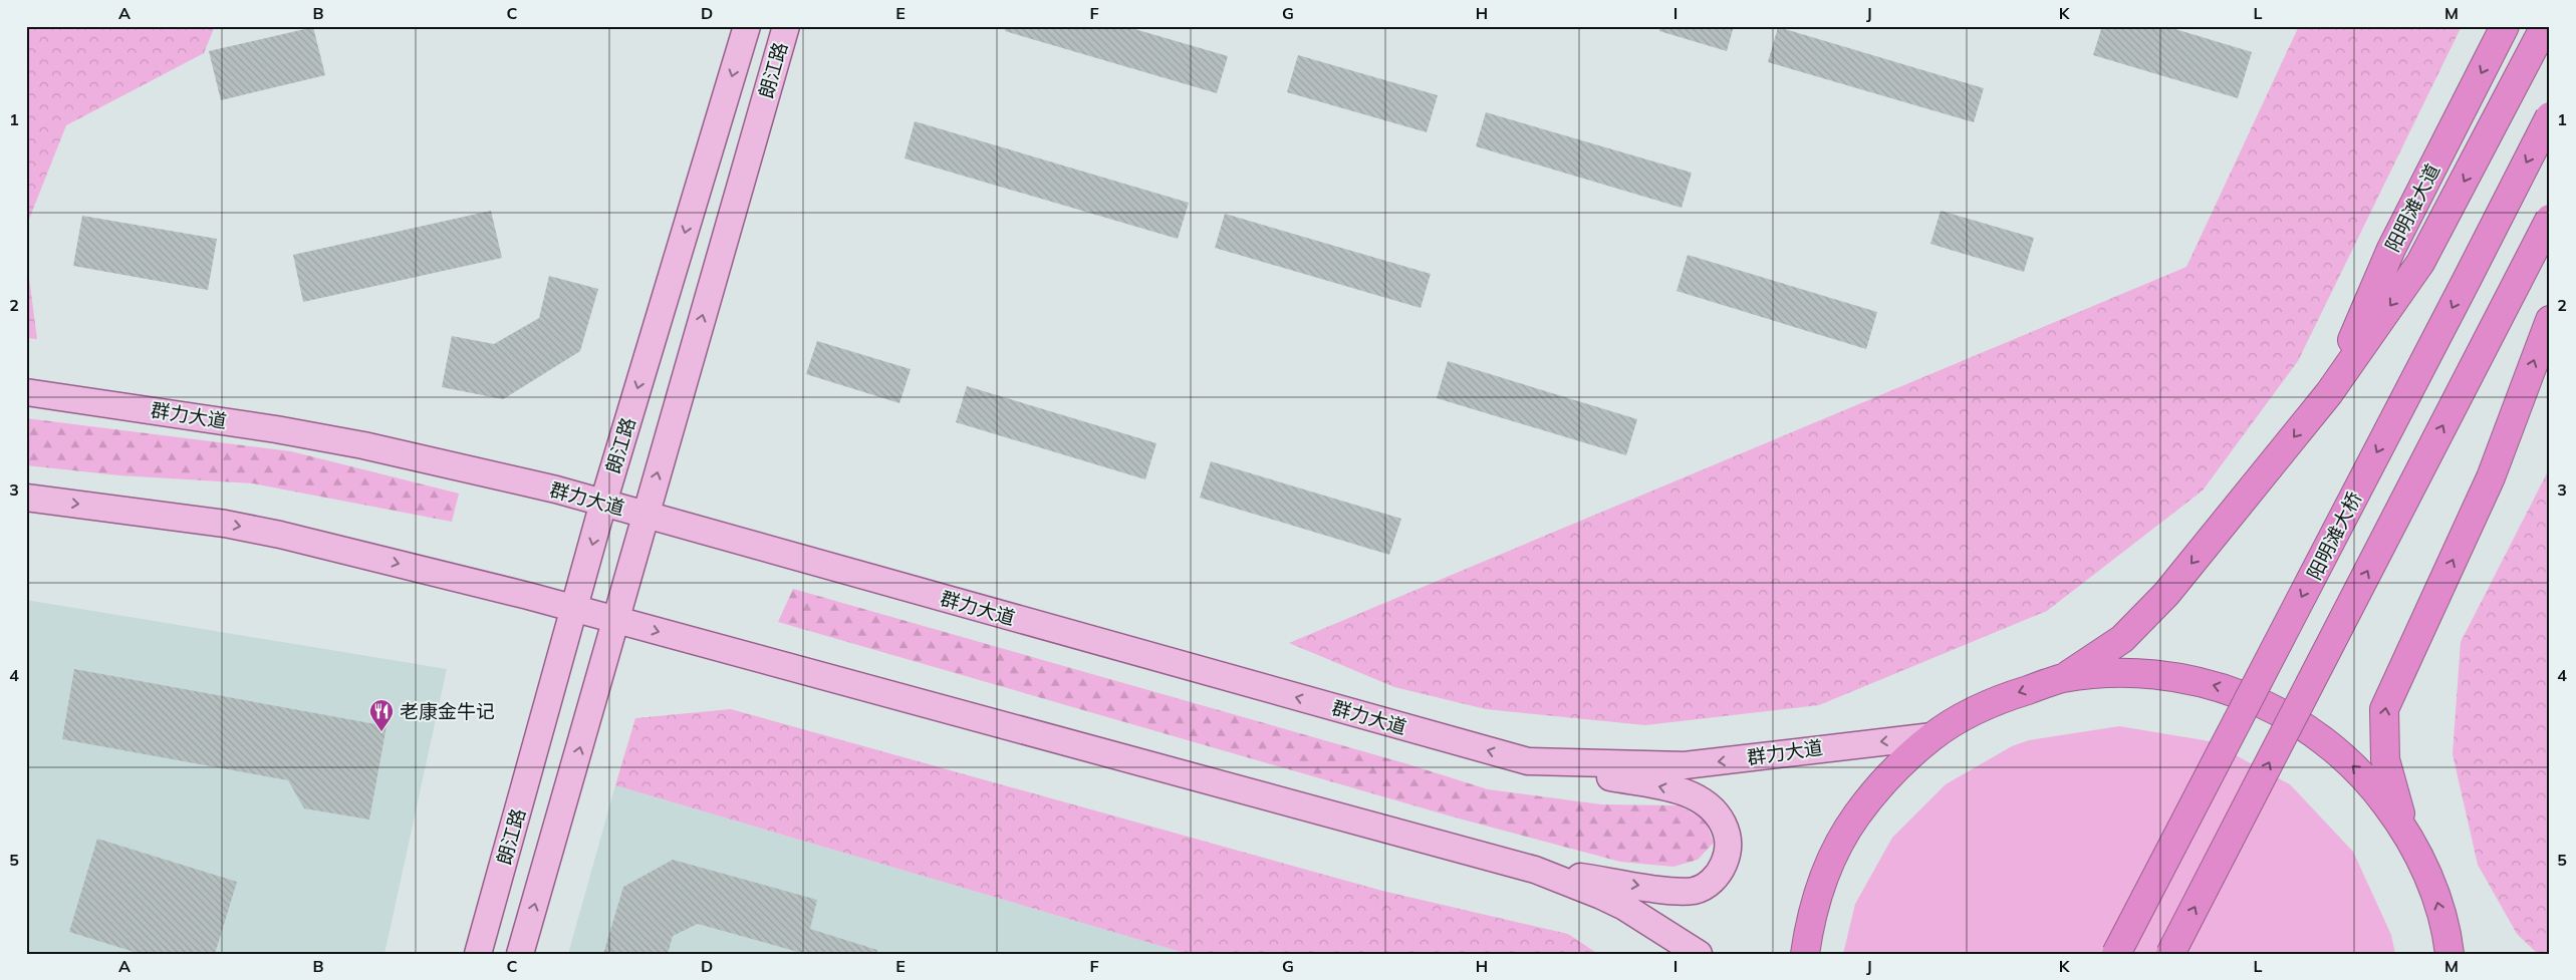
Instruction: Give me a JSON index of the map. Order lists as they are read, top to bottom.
{
  "streets": {
    "highway": ["阳明滩大道", "阳明滩大桥"],
    "main road": ["朗江路", "群力大道"]
  },
  "crossings": [
    ["朗江路", "群力大道"]
  ],
  "places": {
    "restaurant": ["老康金牛记"]
  },
  "grid": {
    "columns": [
      "A",
      "B",
      "C",
      "D",
      "E",
      "F",
      "G",
      "H",
      "I",
      "J",
      "K",
      "L",
      "M"
    ],
    "rows": [
      "1",
      "2",
      "3",
      "4",
      "5"
    ]
  }
}
